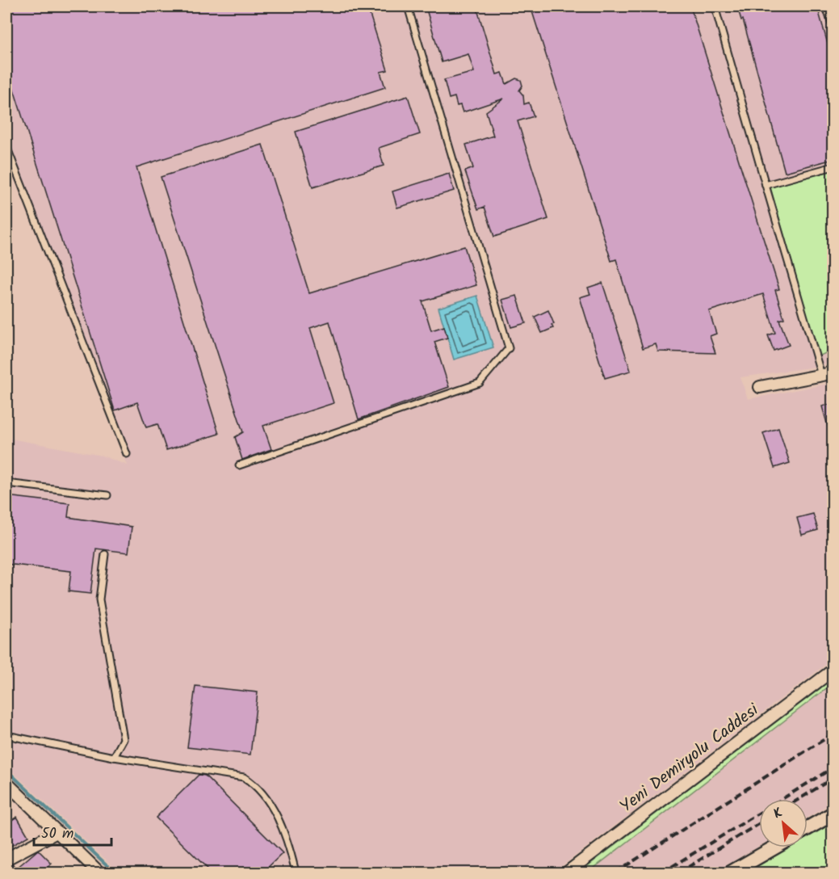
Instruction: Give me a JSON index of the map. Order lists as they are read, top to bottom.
{
  "streets": {
    "street": ["Yeni Demiryolu Caddesi"]
  },
  "scale_bar": "50 m",
  "north": "top left"
}
